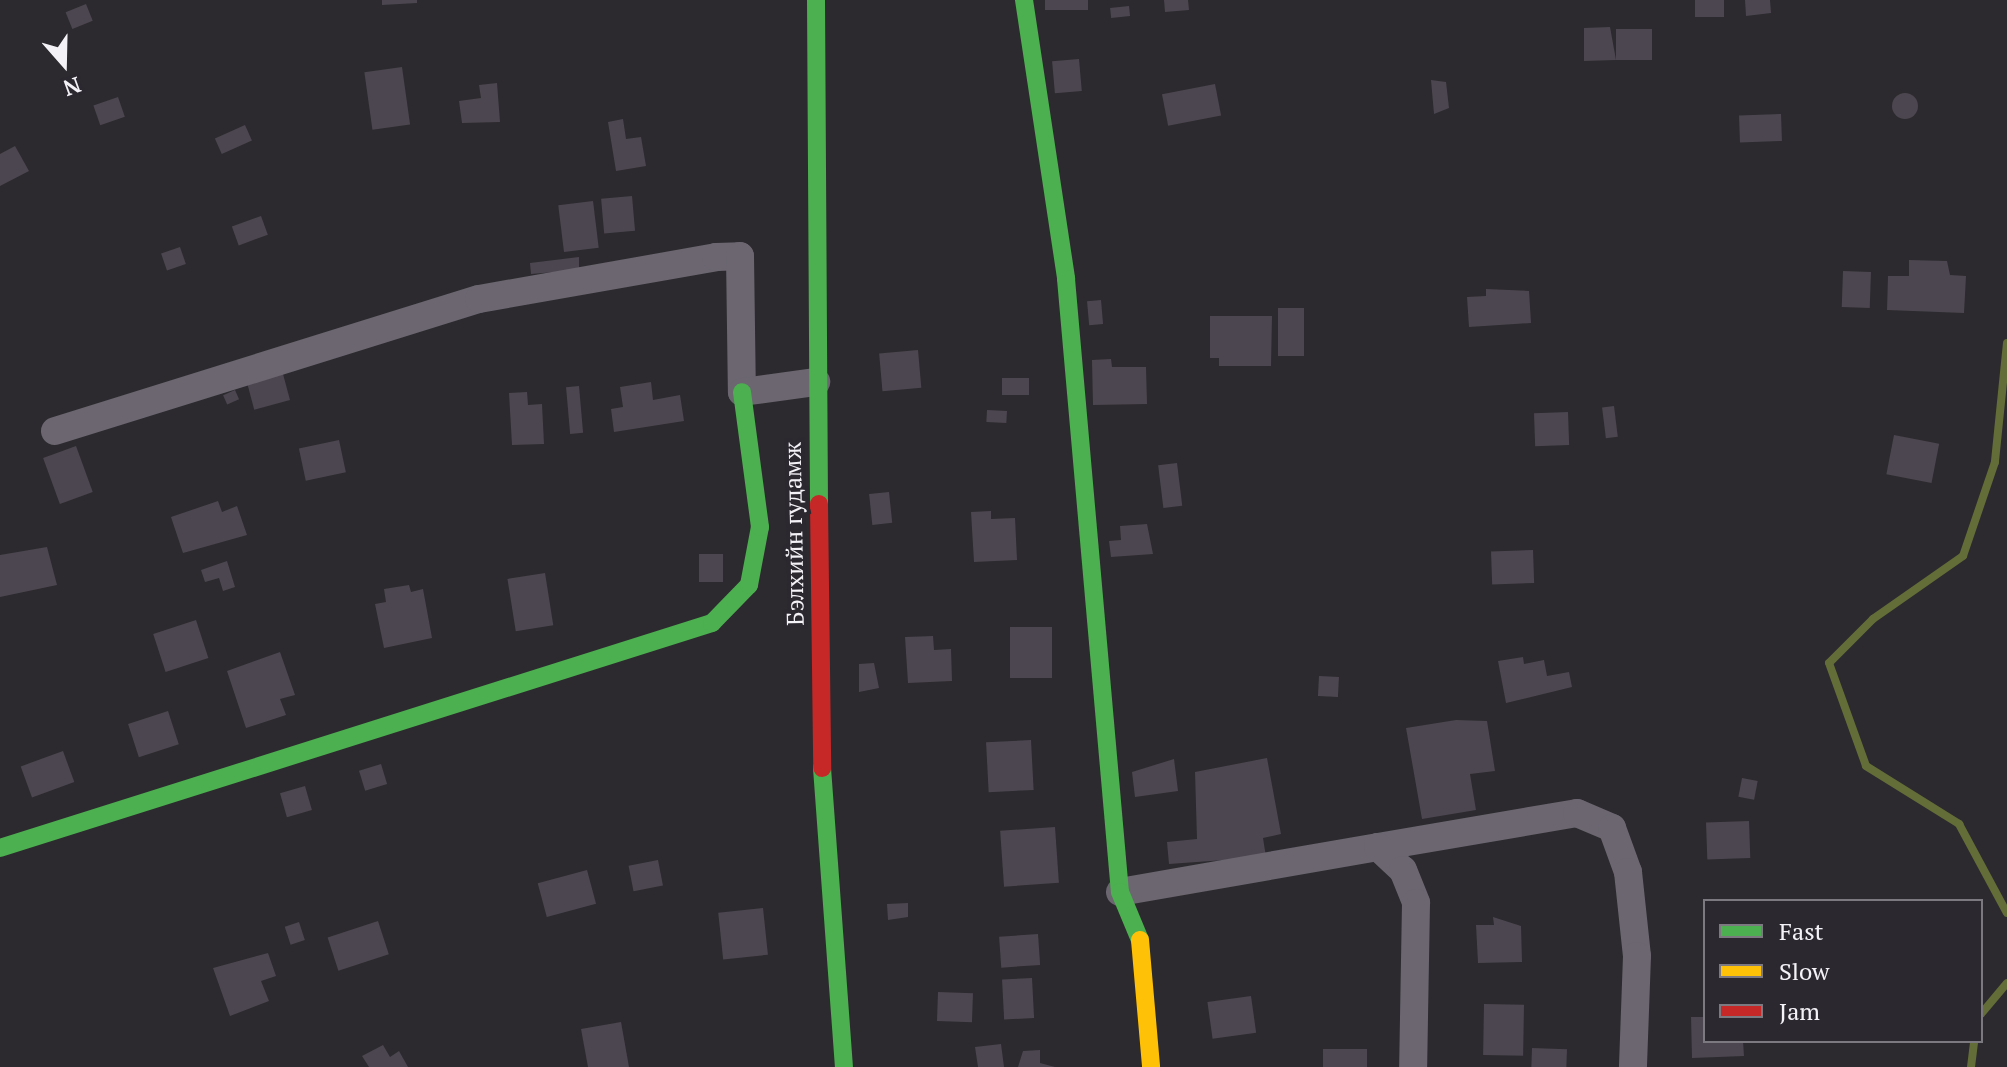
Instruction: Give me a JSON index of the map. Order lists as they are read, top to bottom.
{
  "streets": {
    "street": ["Бэлхийн гудамж"]
  },
  "legend": ["Fast", "Slow", "Jam"],
  "north": "bottom"
}
